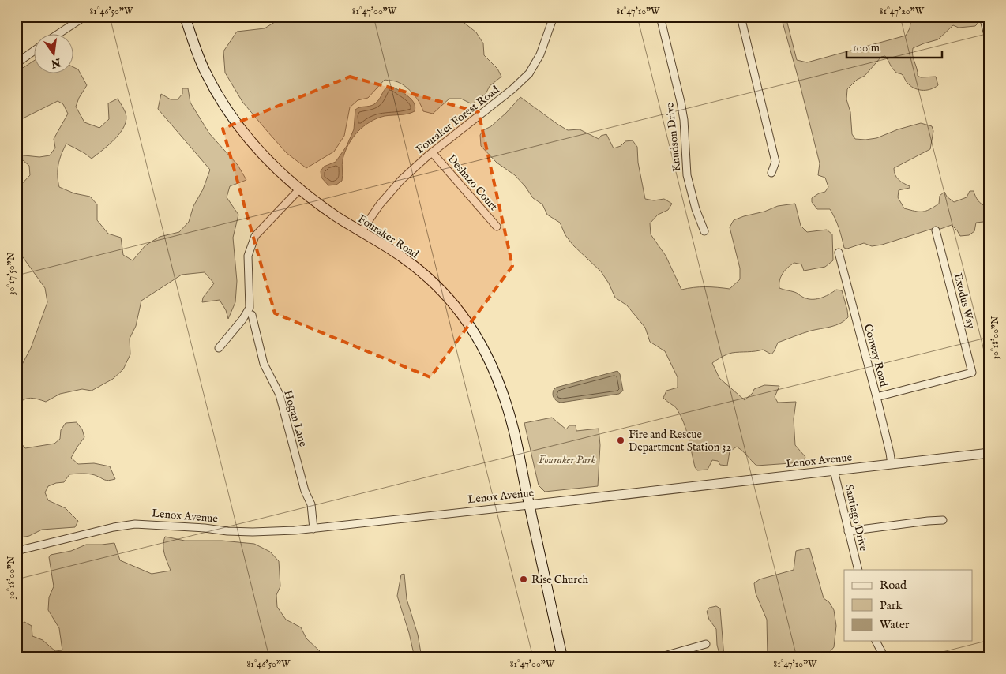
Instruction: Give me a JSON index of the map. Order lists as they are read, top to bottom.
{
  "streets": {
    "main road": ["Fouraker Road"],
    "street": [
      "Fouraker Forest Road",
      "Knudson Drive",
      "Deshazo Court",
      "Exodus Way",
      "Conway Road",
      "Hogan Lane",
      "Lenox Avenue",
      "Santiago Drive"
    ]
  },
  "crossings": [
    ["Fouraker Forest Road", "Deshazo Court"],
    ["Fouraker Forest Road", "Fouraker Road"],
    ["Fouraker Road", "Lenox Avenue"],
    ["Exodus Way", "Conway Road"],
    ["Conway Road", "Lenox Avenue"],
    ["Hogan Lane", "Lenox Avenue"],
    ["Lenox Avenue", "Santiago Drive"]
  ],
  "parks": ["Fouraker Park"],
  "places": ["Fire and Rescue Department Station 32", "Rise Church"],
  "legend": ["Road", "Park", "Water"],
  "scale_bar": "100 m",
  "north": "bottom",
  "coordinates": [
    "81°46'50\"W",
    "81°47'00\"W",
    "81°47'10\"W",
    "81°47'20\"W",
    "30°17'50\"N",
    "30°18'00\"N"
  ]
}
